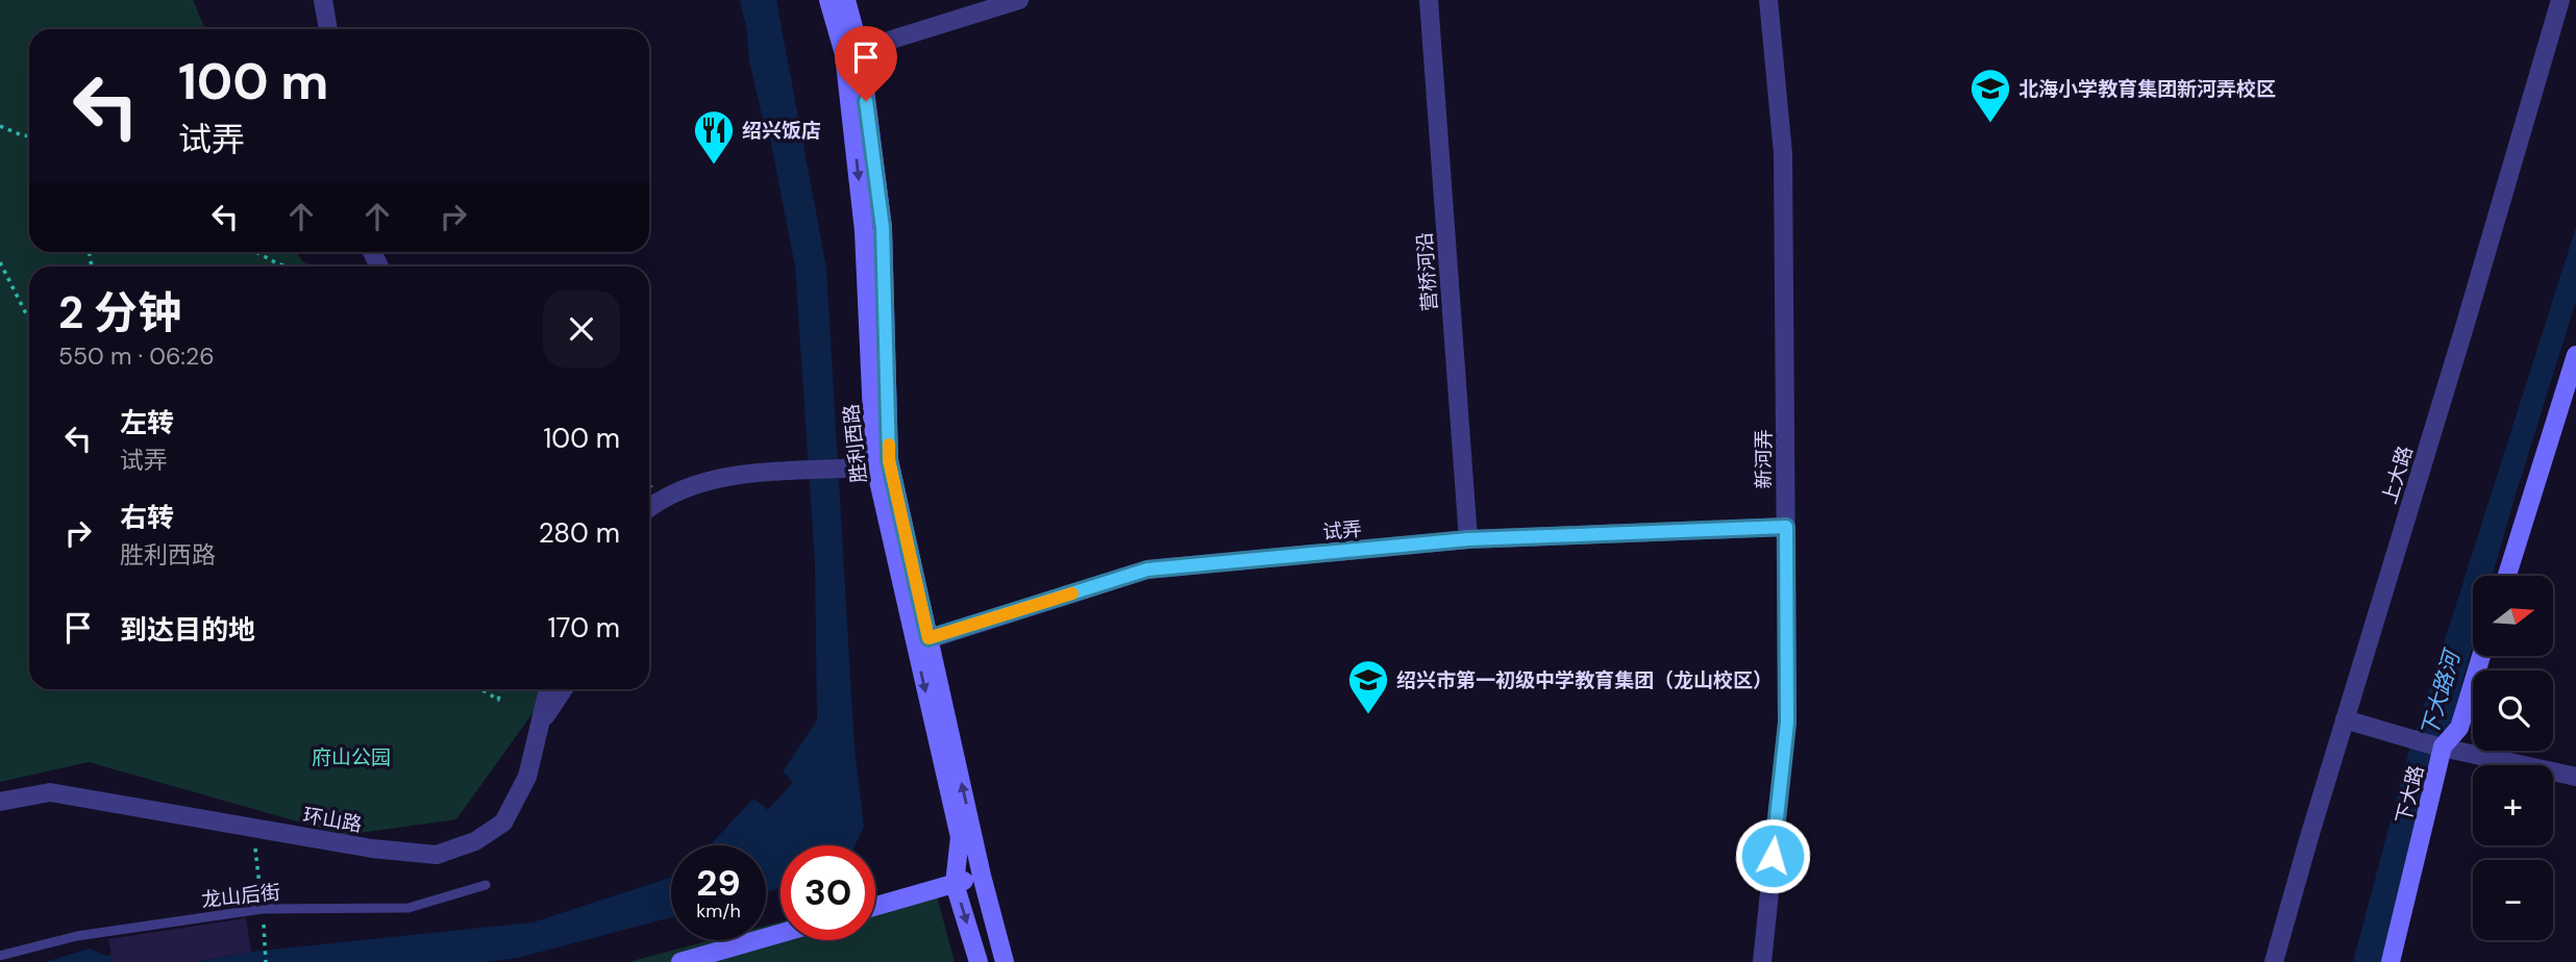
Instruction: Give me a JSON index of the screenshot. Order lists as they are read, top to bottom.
{
  "streets": {
    "main road": ["胜利西路", "下大路"],
    "street": [
      "营桥河沿",
      "新河弄",
      "上大路",
      "试弄",
      "环山路"
    ],
    "lane": ["龙山后街"]
  },
  "crossings": [
    ["营桥河沿", "试弄"],
    ["胜利西路", "试弄"],
    ["新河弄", "试弄"]
  ],
  "water": ["下大路河"],
  "parks": ["府山公园"],
  "places": {
    "school or university": ["北海小学教育集团新河弄校区", "绍兴市第一初级中学教育集团（龙山校区）"],
    "restaurant": ["绍兴饭店"]
  },
  "north": "right",
  "page": {
    "turn": ["100 m", "试弄"],
    "heading": ["2 分钟", "550 m · 06:26"],
    "list": [
      {
        "name": "左转",
        "note": "试弄",
        "value": "100 m"
      },
      {
        "name": "右转",
        "note": "胜利西路",
        "value": "280 m"
      },
      {
        "name": "到达目的地",
        "value": "170 m"
      }
    ],
    "map_buttons": ["+", "−"],
    "speed": "29 km/h",
    "limit": "30"
  }
}
